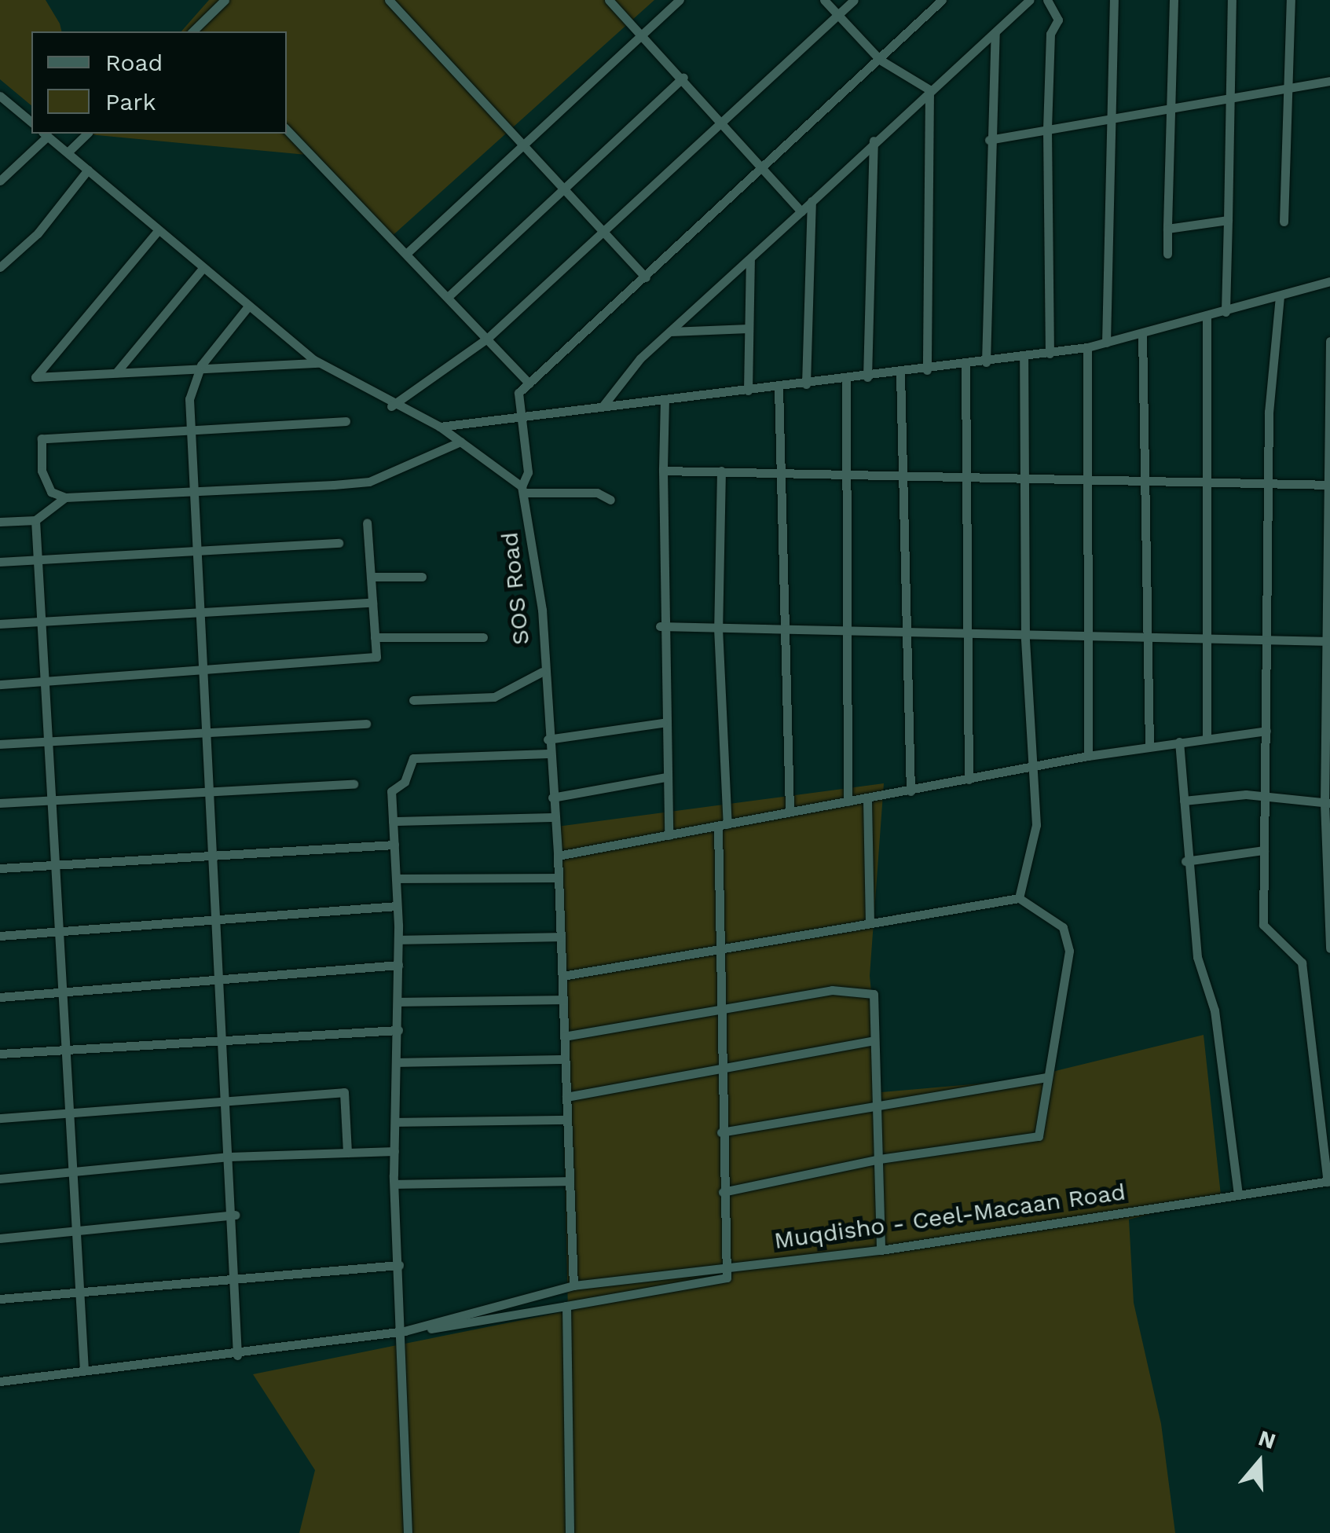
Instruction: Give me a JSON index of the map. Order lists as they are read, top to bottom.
{
  "streets": {
    "street": ["SOS Road", "Muqdisho - Ceel-Macaan Road"]
  },
  "crossings": [
    ["SOS Road", "Muqdisho - Ceel-Macaan Road"]
  ],
  "legend": ["Road", "Park"],
  "north": "top"
}
